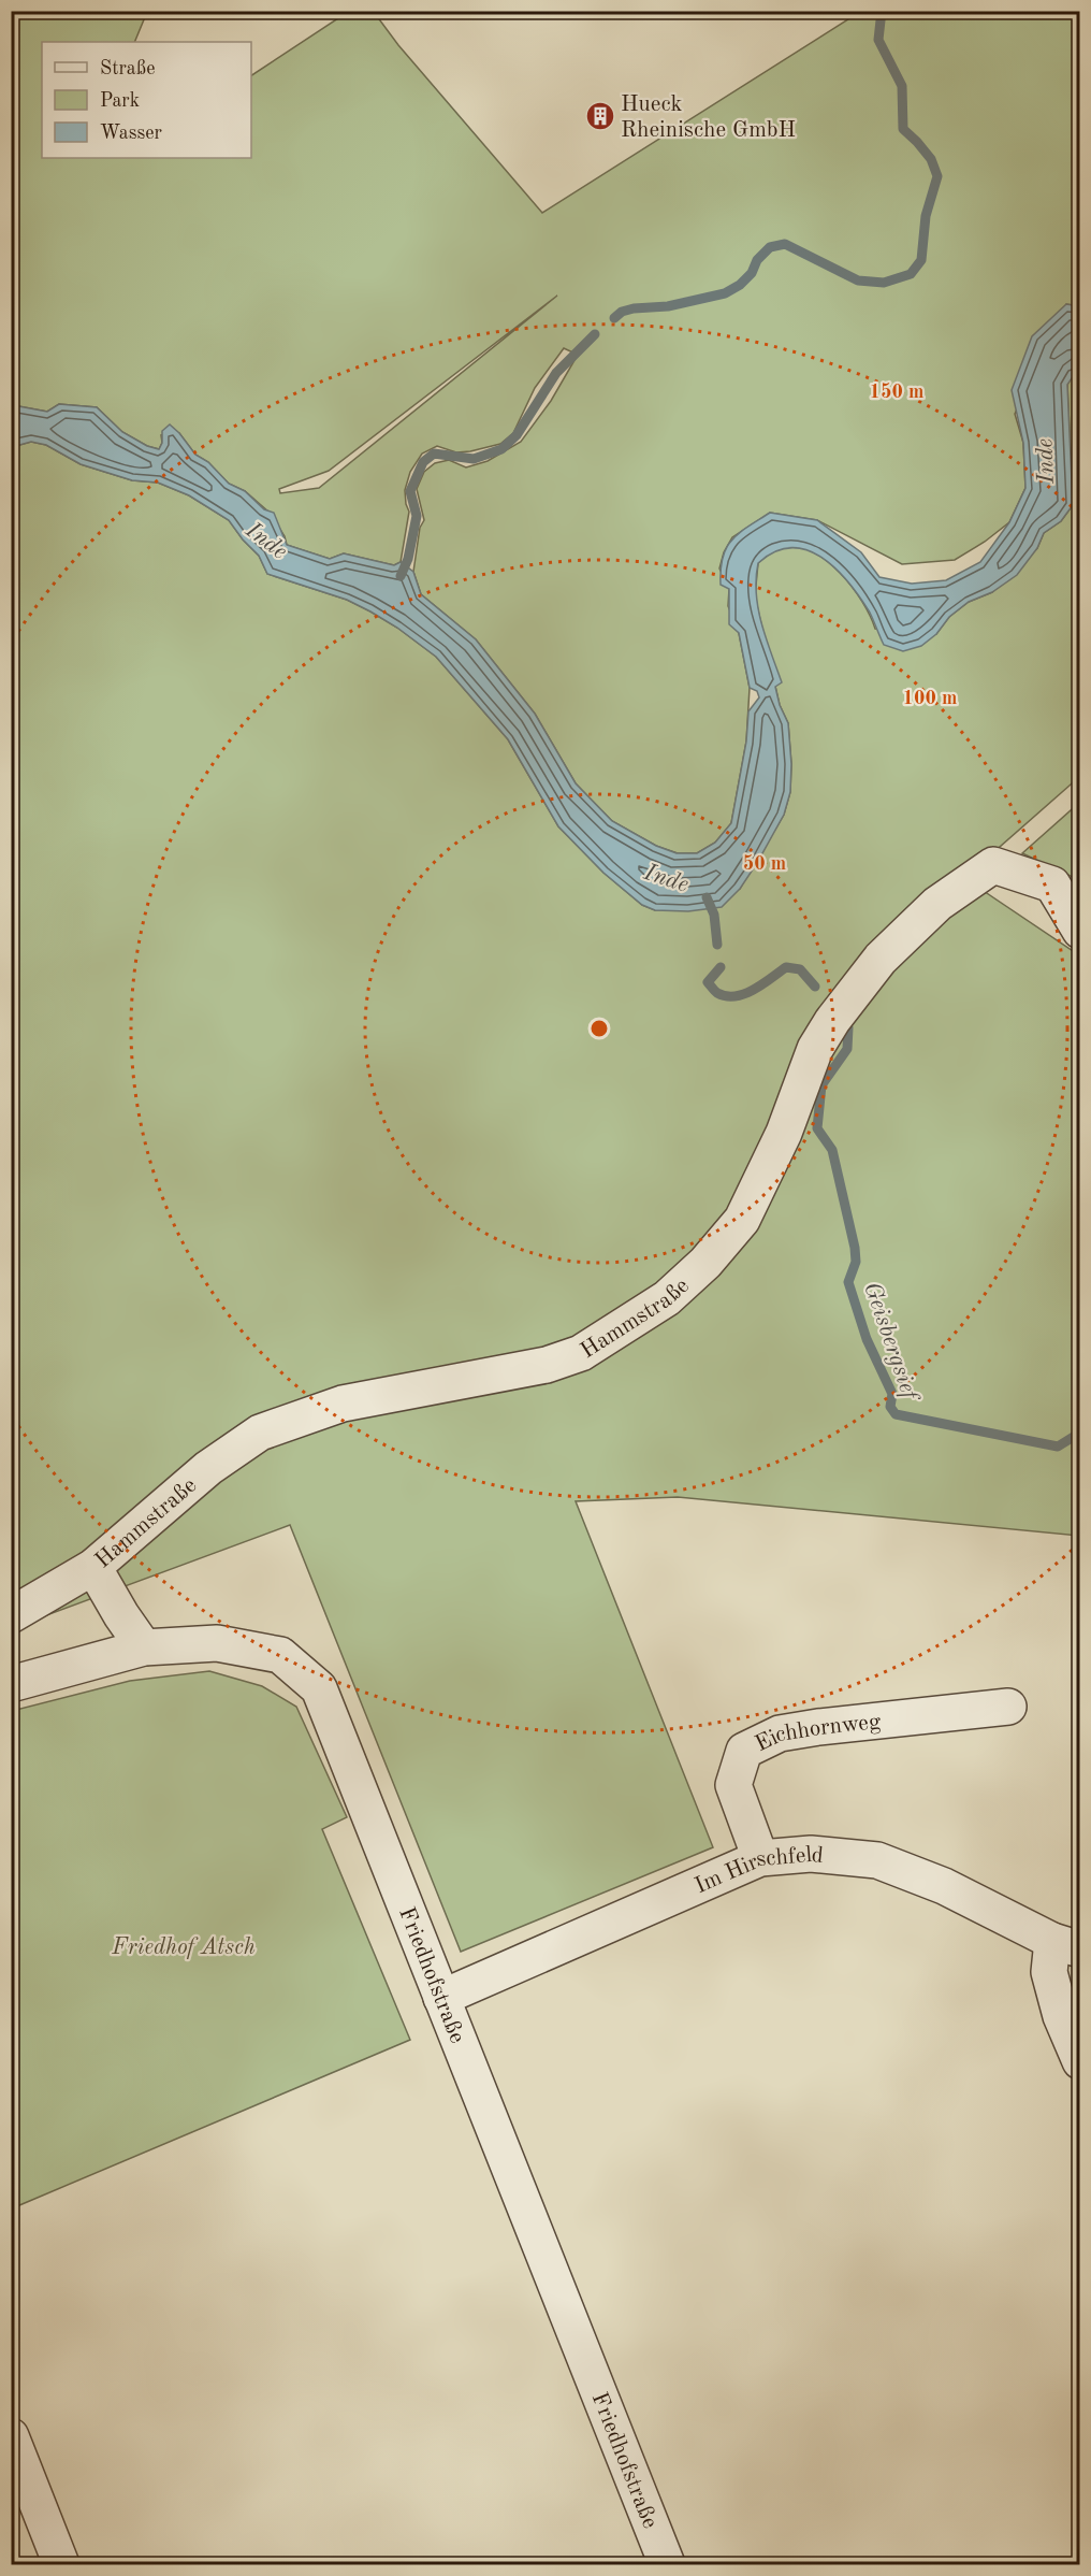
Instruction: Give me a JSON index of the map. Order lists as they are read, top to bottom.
{
  "streets": {
    "street": [
      "Hammstraße",
      "Eichhornweg",
      "Im Hirschfeld",
      "Friedhofstraße"
    ]
  },
  "crossings": [
    ["Eichhornweg", "Im Hirschfeld"],
    ["Im Hirschfeld", "Friedhofstraße"]
  ],
  "water": ["Inde", "Geisbergsief"],
  "parks": ["Friedhof Atsch"],
  "places": {
    "building": ["Hueck Rheinische GmbH"]
  },
  "legend": ["Straße", "Park", "Wasser"],
  "rings": ["150 m", "100 m", "50 m"]
}
